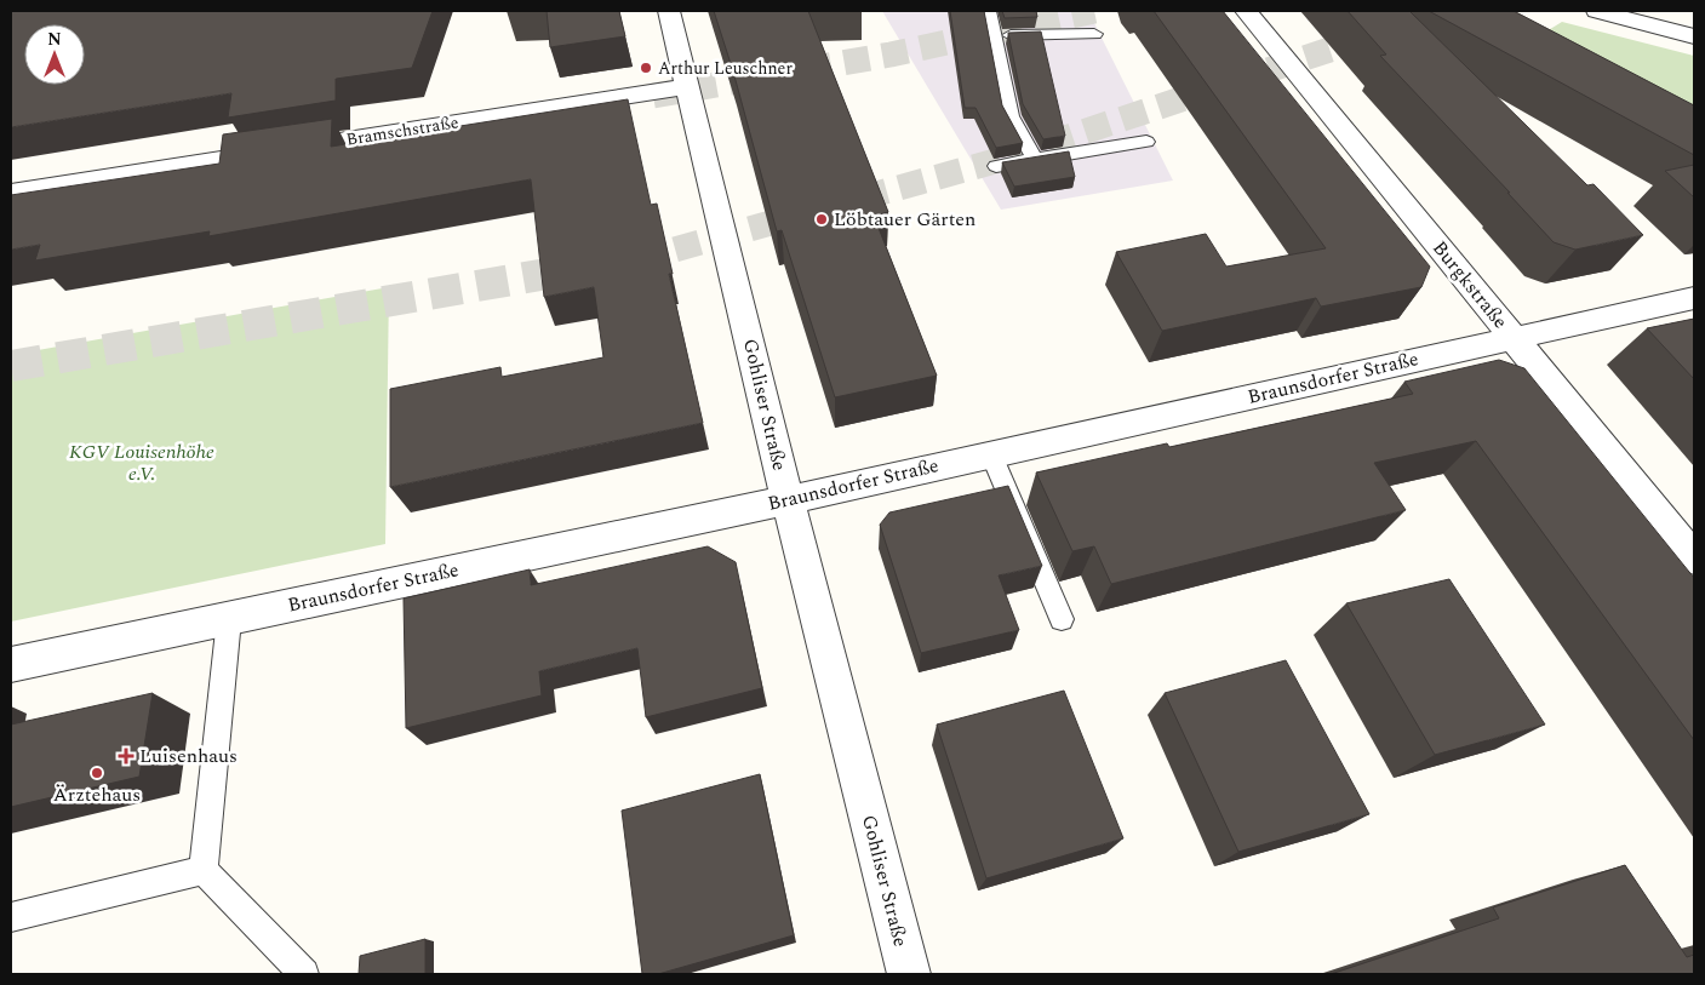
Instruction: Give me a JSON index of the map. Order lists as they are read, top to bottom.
{
  "streets": {
    "street": [
      "Bramschstraße",
      "Burgkstraße",
      "Braunsdorfer Straße",
      "Gohliser Straße"
    ]
  },
  "crossings": [
    ["Bramschstraße", "Gohliser Straße"],
    ["Burgkstraße", "Braunsdorfer Straße"],
    ["Braunsdorfer Straße", "Gohliser Straße"]
  ],
  "parks": ["KGV Louisenhöhe e.V."],
  "places": {
    "other": ["Arthur Leuschner", "Löbtauer Gärten", "Ärztehaus"],
    "health": ["Luisenhaus"]
  },
  "north": "top"
}
